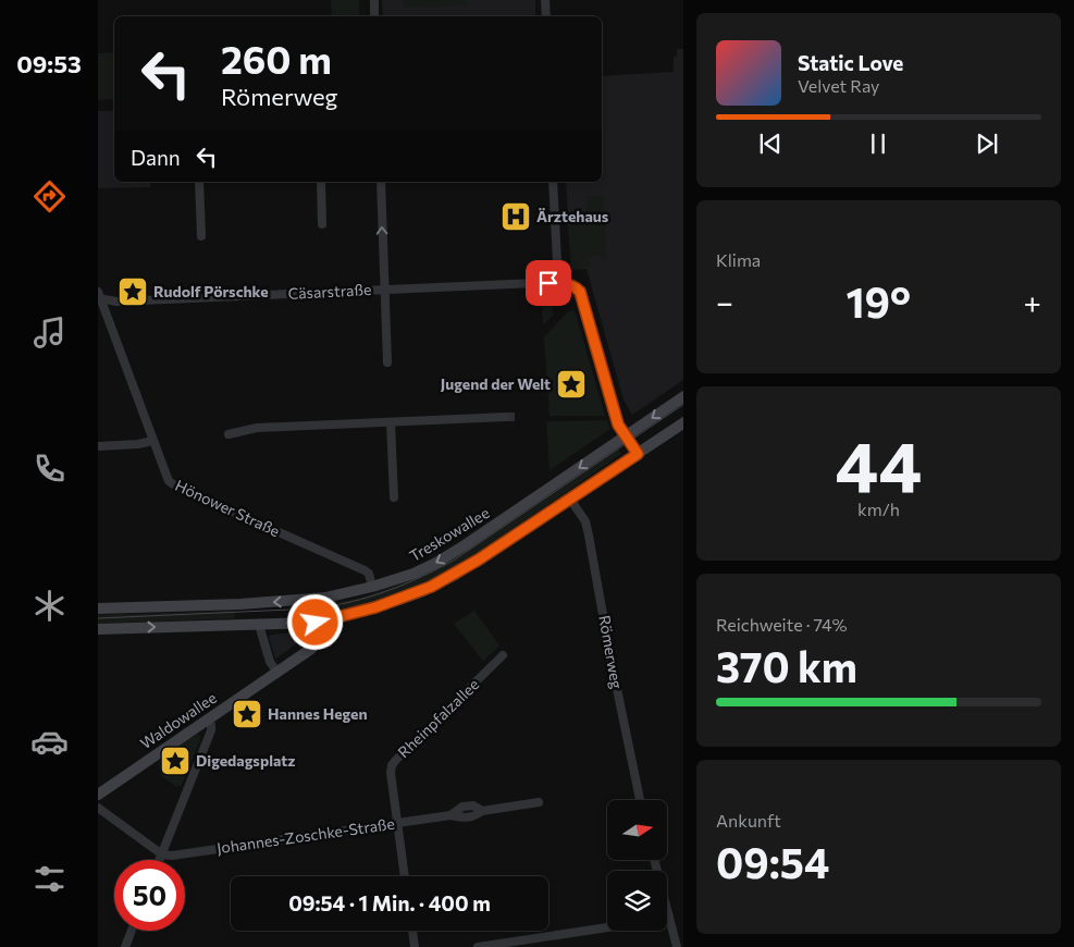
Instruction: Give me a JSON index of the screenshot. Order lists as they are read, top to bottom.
{
  "streets": {
    "main road": ["Treskowallee", "Waldowallee"],
    "street": [
      "Cäsarstraße",
      "Hönower Straße",
      "Römerweg",
      "Rheinpfalzallee",
      "Johannes-Zoschke-Straße"
    ]
  },
  "crossings": [
    ["Cäsarstraße", "Hönower Straße"],
    ["Hönower Straße", "Treskowallee"],
    ["Treskowallee", "Waldowallee"],
    ["Rheinpfalzallee", "Johannes-Zoschke-Straße"]
  ],
  "places": {
    "hospital": ["Ärztehaus"],
    "place": [
      "Rudolf Pörschke",
      "Jugend der Welt",
      "Hannes Hegen",
      "Digedagsplatz"
    ]
  },
  "north": "right",
  "page": {
    "tabs": "09:53",
    "turn": ["260 m", "Römerweg"],
    "song": ["Static Love", "Velvet Ray"],
    "then": "Dann",
    "tile": [
      "Klima",
      ["44", "km/h"],
      ["Reichweite · 74%", "370 km"],
      ["Ankunft", "09:54"]
    ],
    "heat": ["−", "19°", "+"],
    "limit": "50",
    "trip": "09:54 · 1 Min. · 400 m"
  }
}
